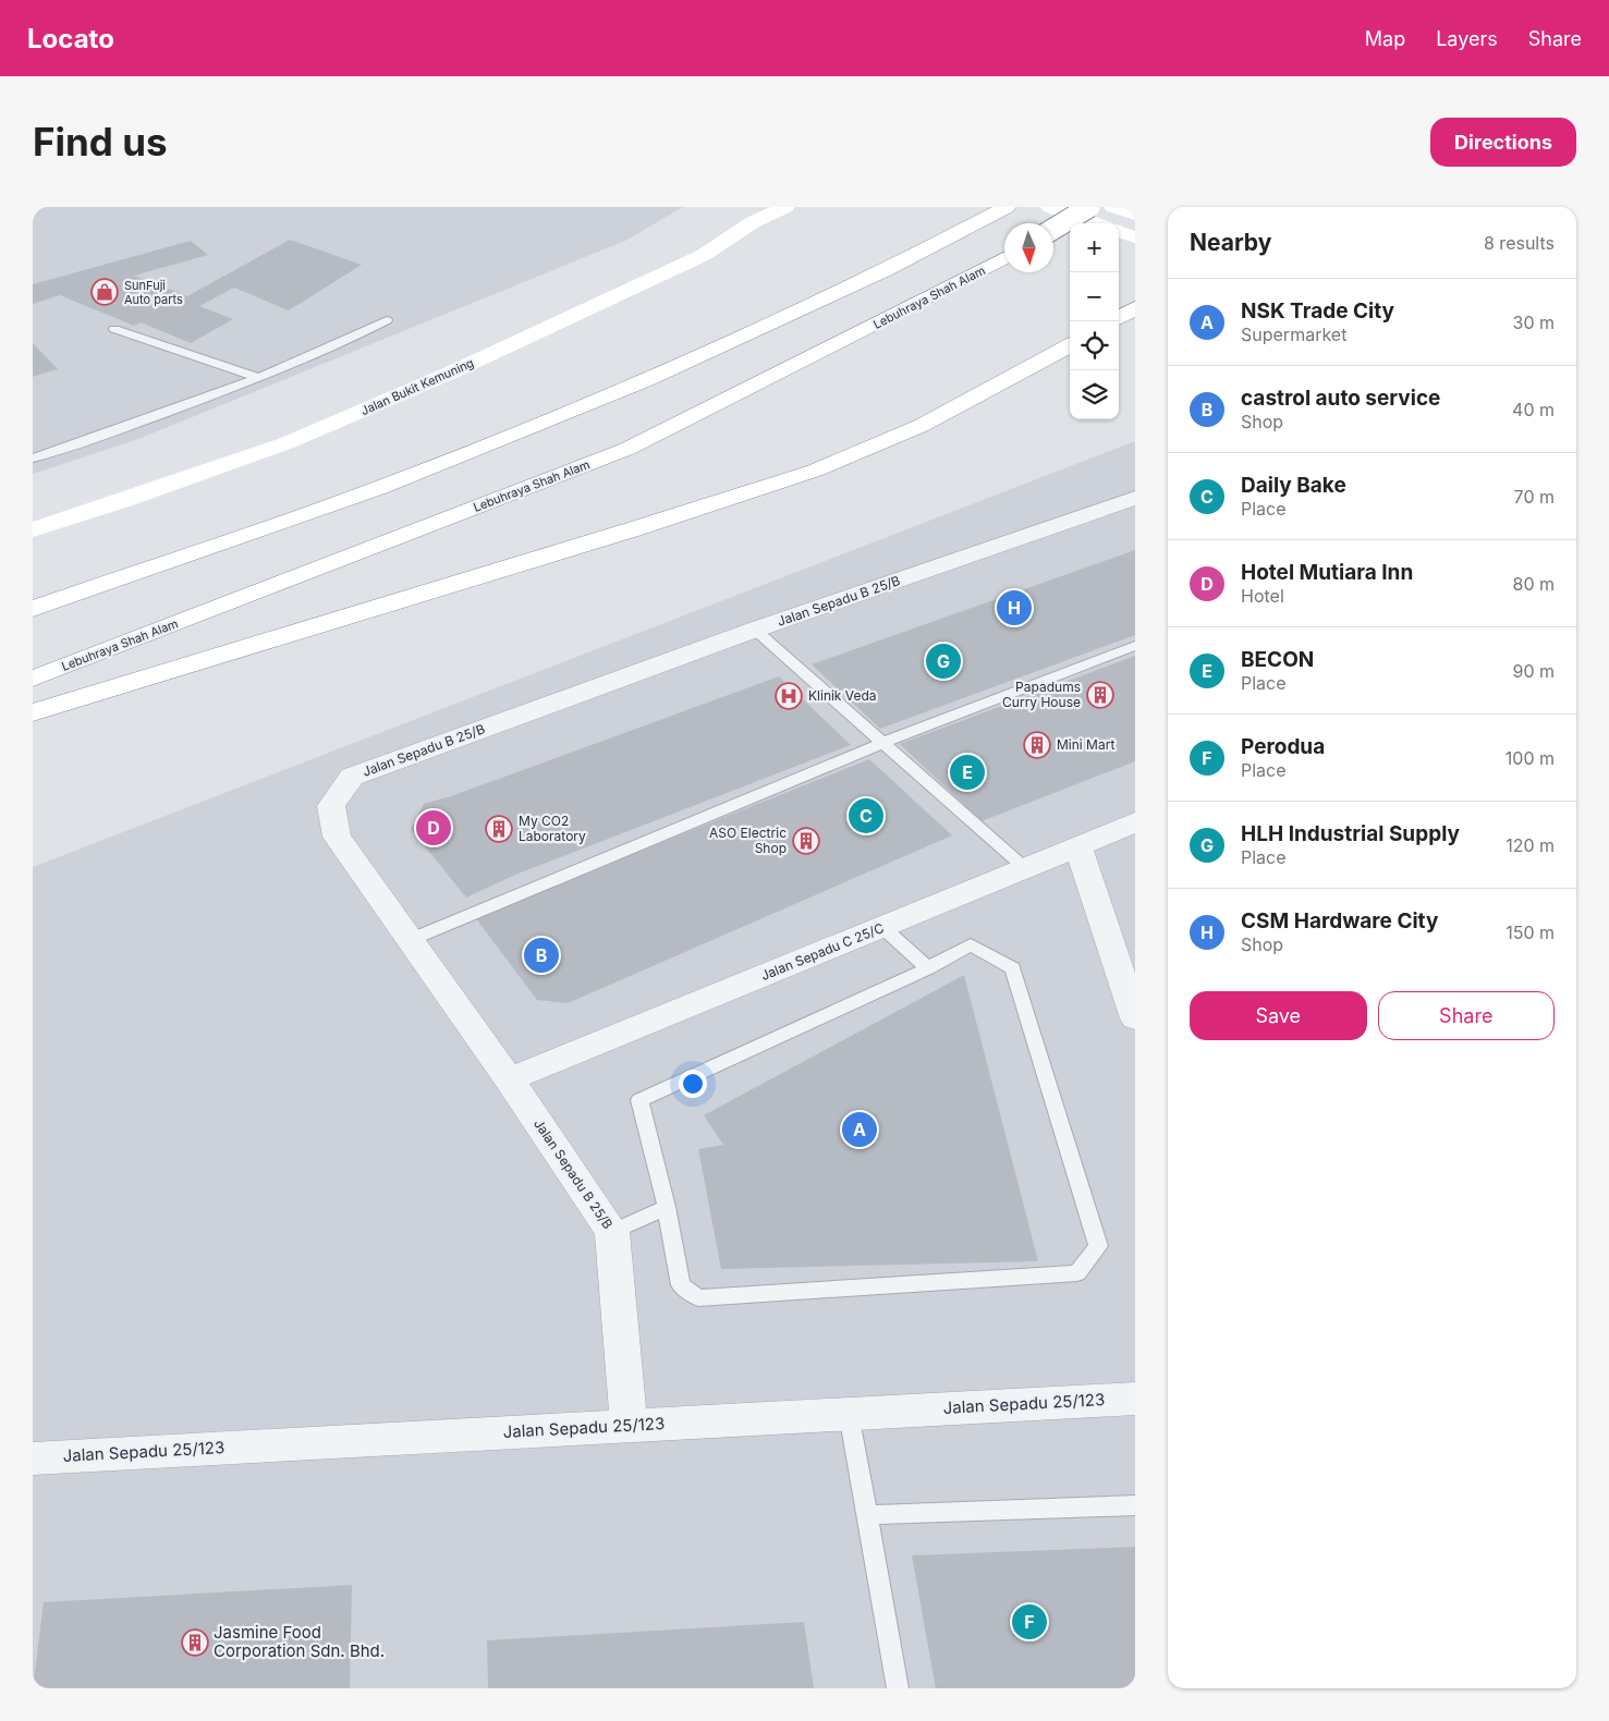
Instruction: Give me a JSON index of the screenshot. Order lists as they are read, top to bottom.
{
  "streets": {
    "main road": ["Lebuhraya Shah Alam", "Jalan Bukit Kemuning"],
    "street": ["Jalan Sepadu B 25/B", "Jalan Sepadu C 25/C", "Jalan Sepadu 25/123"]
  },
  "crossings": [
    ["Jalan Sepadu B 25/B", "Jalan Sepadu C 25/C"],
    ["Jalan Sepadu B 25/B", "Jalan Sepadu 25/123"]
  ],
  "places": {
    "shop": ["SunFuji Auto parts"],
    "building": [
      "Papadums Curry House",
      "Mini Mart",
      "My CO2 Laboratory",
      "ASO Electric Shop",
      "Jasmine Food Corporation Sdn. Bhd."
    ],
    "hospital": ["Klinik Veda"]
  },
  "north": "bottom",
  "page": {
    "header": "Locato",
    "nav": ["Map", "Layers", "Share"],
    "buttons": [
      "Directions",
      ["Save", "Share"]
    ],
    "title": "Find us",
    "heading": ["Nearby", "8 results"],
    "map_buttons": ["+", "−"],
    "list": [
      {
        "mark": "A",
        "name": "NSK Trade City",
        "note": "Supermarket",
        "value": "30 m"
      },
      {
        "mark": "B",
        "name": "castrol auto service",
        "note": "Shop",
        "value": "40 m"
      },
      {
        "mark": "C",
        "name": "Daily Bake",
        "note": "Place",
        "value": "70 m"
      },
      {
        "mark": "D",
        "name": "Hotel Mutiara Inn",
        "note": "Hotel",
        "value": "80 m"
      },
      {
        "mark": "E",
        "name": "BECON",
        "note": "Place",
        "value": "90 m"
      },
      {
        "mark": "F",
        "name": "Perodua",
        "note": "Place",
        "value": "100 m"
      },
      {
        "mark": "G",
        "name": "HLH Industrial Supply",
        "note": "Place",
        "value": "120 m"
      },
      {
        "mark": "H",
        "name": "CSM Hardware City",
        "note": "Shop",
        "value": "150 m"
      }
    ],
    "pins": [
      "H",
      "G",
      "E",
      "C",
      "D",
      "B",
      "A",
      "F"
    ]
  }
}
